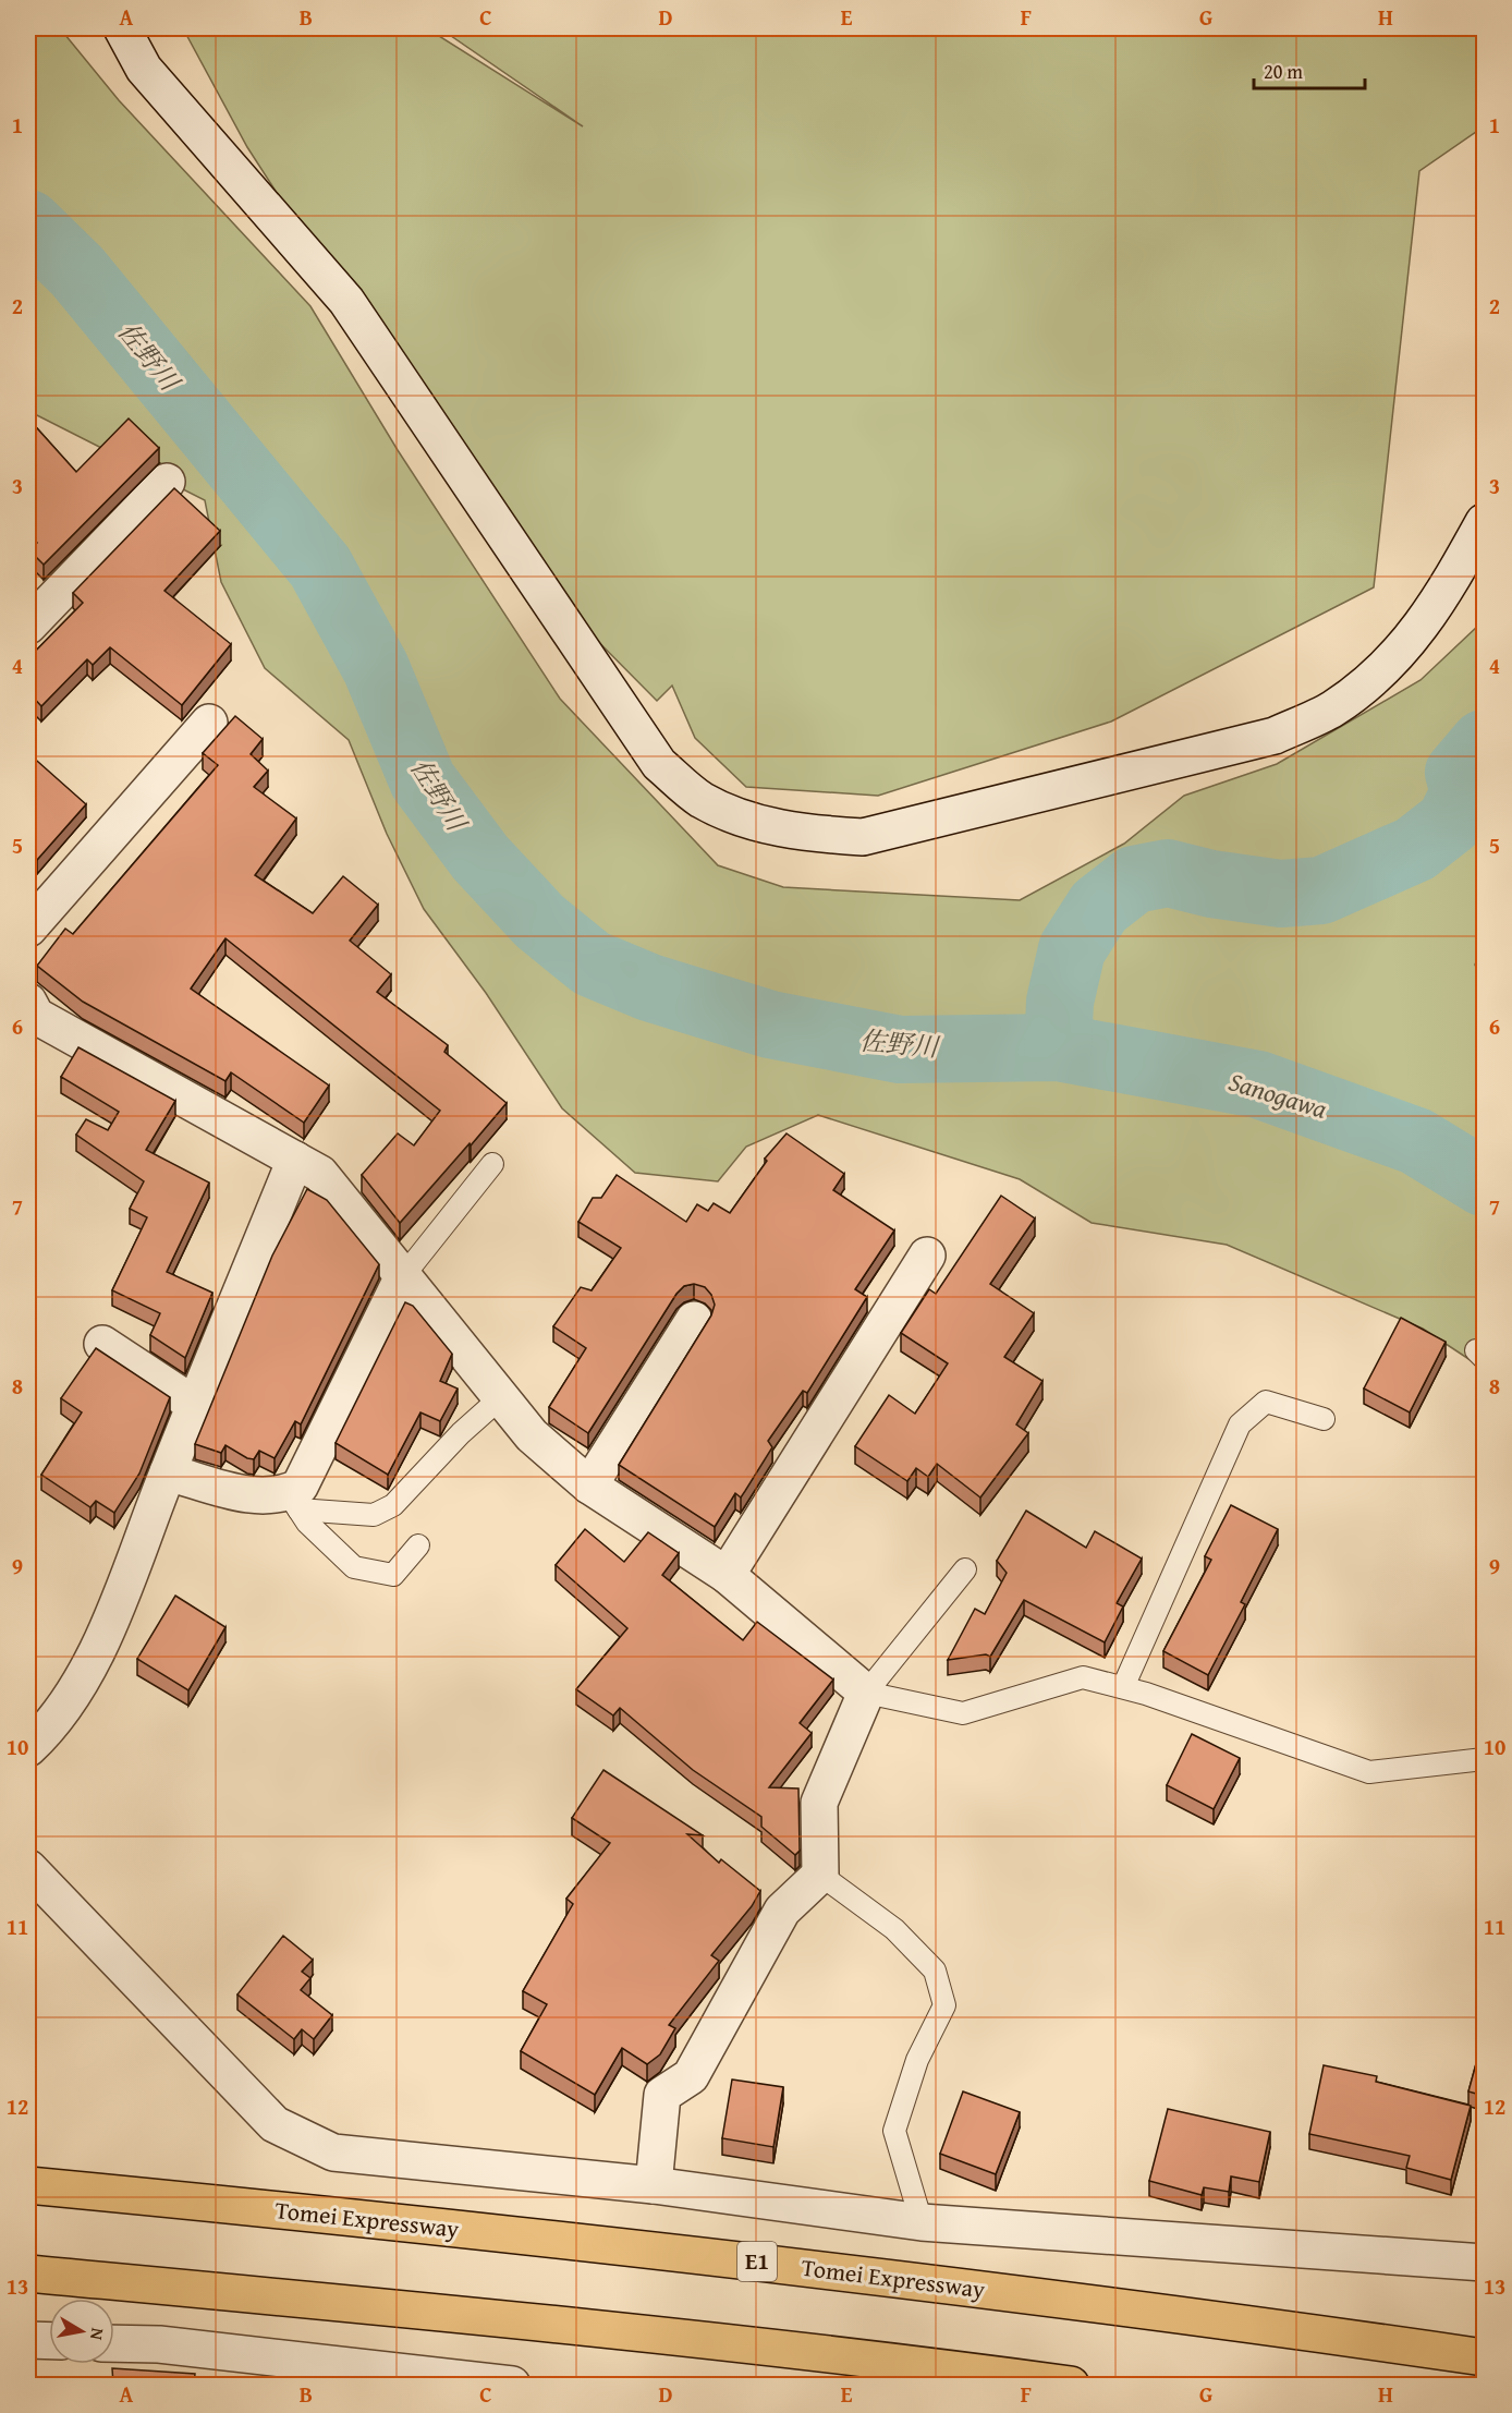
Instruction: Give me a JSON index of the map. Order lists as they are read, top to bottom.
{
  "streets": {
    "highway": ["Tomei Expressway", "E1"]
  },
  "water": ["佐野川", "Sanogawa"],
  "scale_bar": "20 m",
  "north": "right",
  "grid": {
    "columns": [
      "A",
      "B",
      "C",
      "D",
      "E",
      "F",
      "G",
      "H"
    ],
    "rows": [
      "1",
      "2",
      "3",
      "4",
      "5",
      "6",
      "7",
      "8",
      "9",
      "10",
      "11",
      "12",
      "13"
    ]
  }
}
